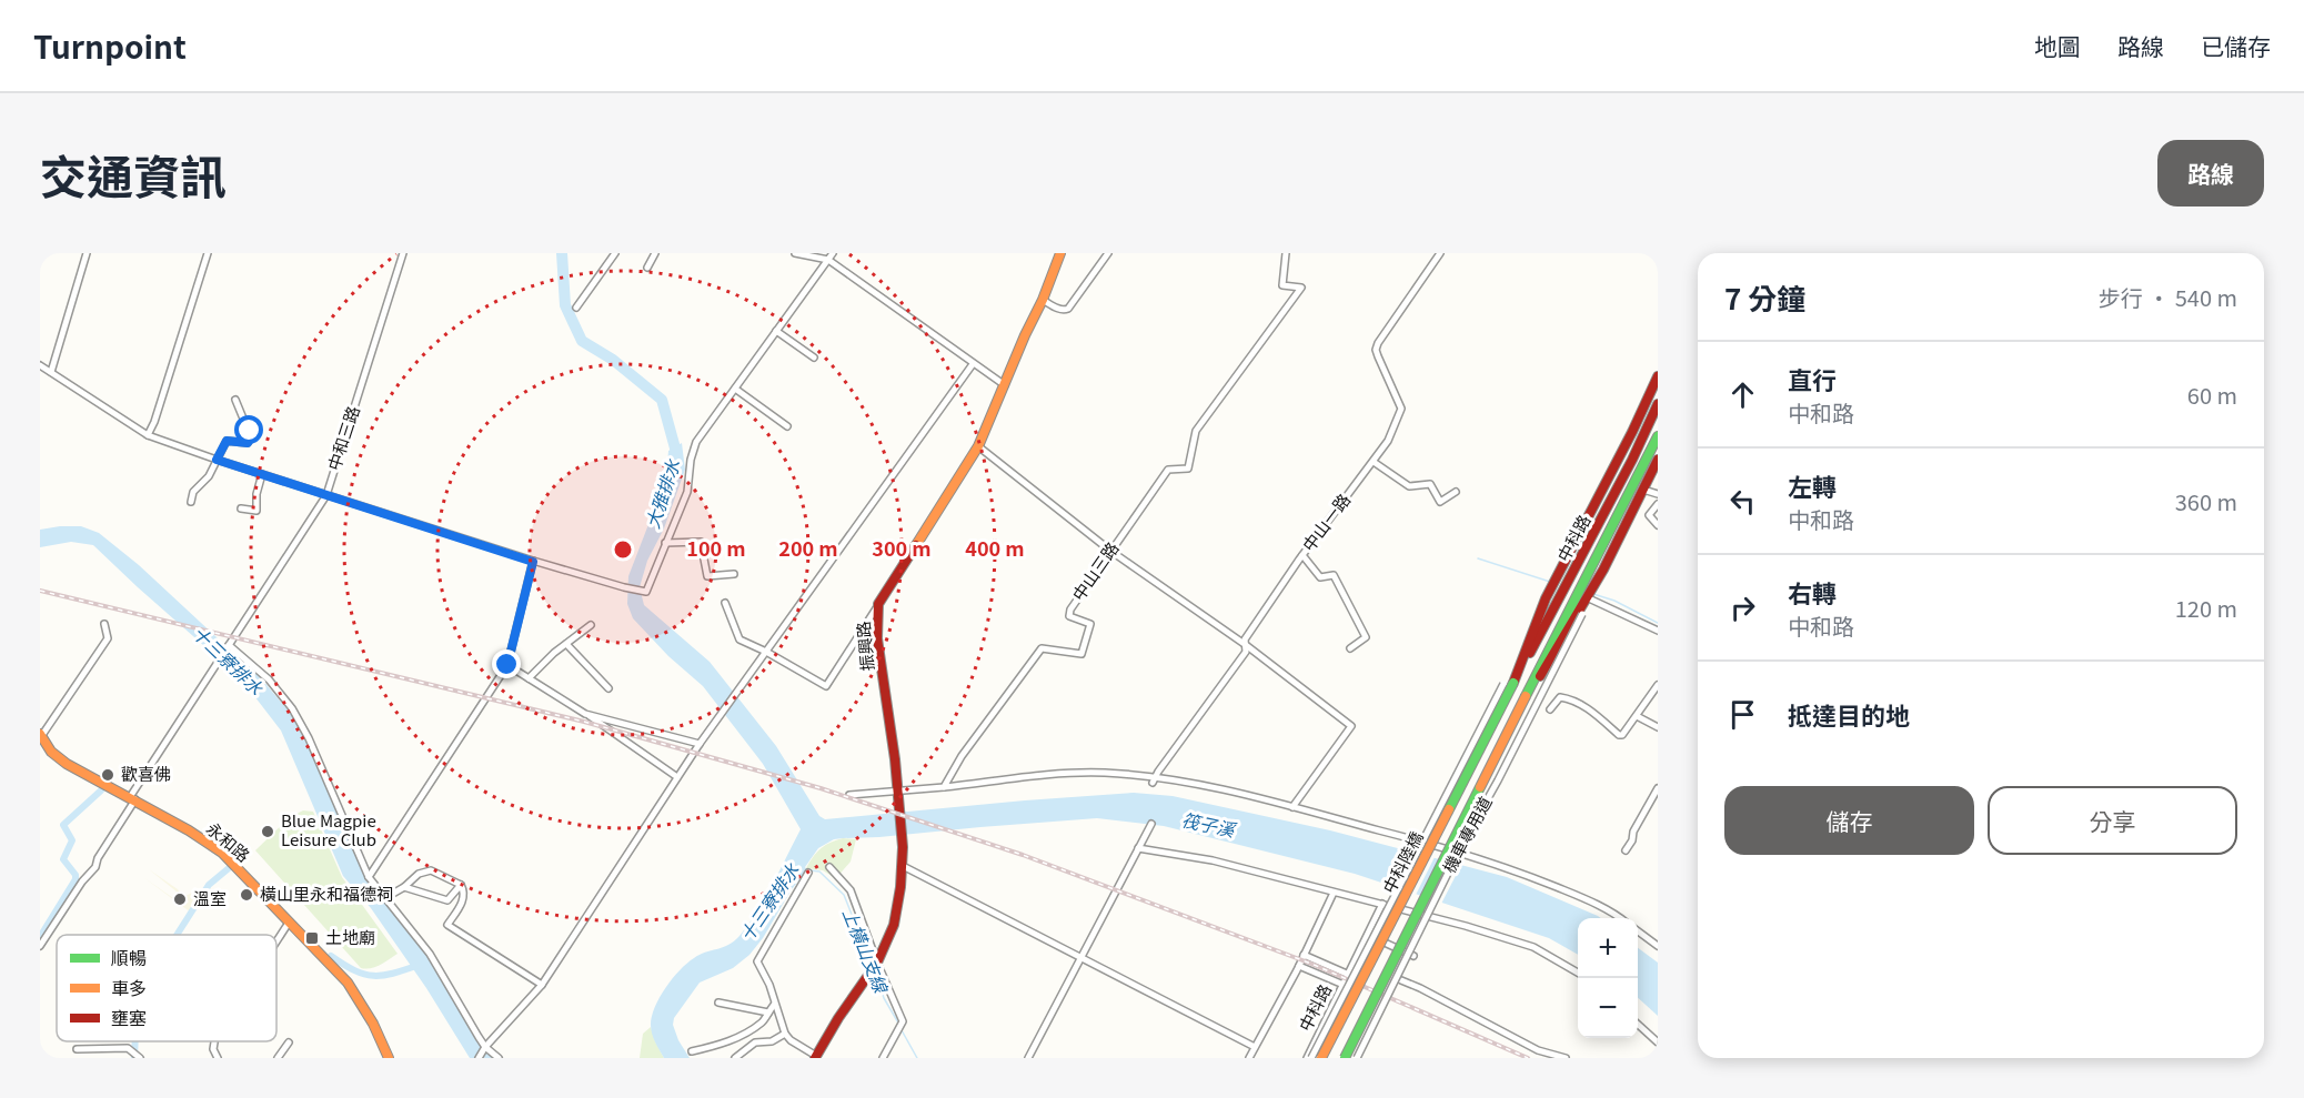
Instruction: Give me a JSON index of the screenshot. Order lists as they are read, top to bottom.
{
  "streets": {
    "street": [
      "中和三路",
      "中山一路",
      "中科路",
      "中山三路",
      "振興路",
      "機車專用道",
      "永和路",
      "中科陸橋"
    ]
  },
  "crossings": [
    ["中和三路", "永和路"],
    ["中科路", "中科陸橋"]
  ],
  "water": [
    "大雅排水",
    "十三寮排水",
    "筏子溪",
    "上橫山支線"
  ],
  "places": {
    "other": [
      "歡喜佛",
      "Blue Magpie Leisure Club",
      "橫山里永和福德祠",
      "溫室"
    ],
    "transit": ["土地廟"]
  },
  "legend": ["順暢", "車多", "壅塞"],
  "page": {
    "header": "Turnpoint",
    "nav": ["地圖", "路線", "已儲存"],
    "title": "交通資訊",
    "buttons": [
      "路線",
      ["儲存", "分享"]
    ],
    "heading": ["7 分鐘", "步行 · 540 m"],
    "list": [
      ["直行", "中和路", "60 m"],
      ["左轉", "中和路", "360 m"],
      ["右轉", "中和路", "120 m"],
      "抵達目的地"
    ],
    "map_buttons": ["+", "−"]
  },
  "rings": [
    "100 m",
    "200 m",
    "300 m",
    "400 m"
  ]
}
